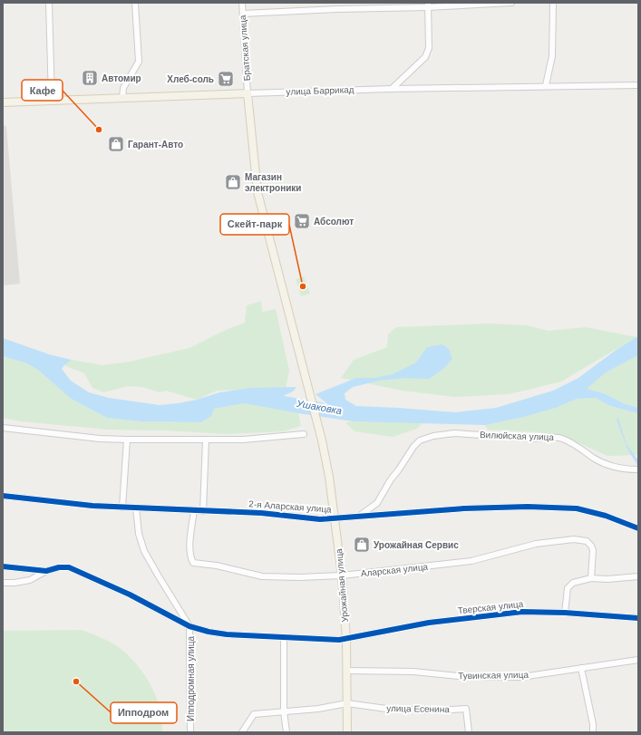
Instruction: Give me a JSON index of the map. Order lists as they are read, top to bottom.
{
  "streets": {
    "main road": ["улица Баррикад", "Урожайная улица"],
    "street": [
      "Братская улица",
      "Вилюйская улица",
      "2-я Аларская улица",
      "Аларская улица",
      "Тверская улица",
      "Тувинская улица",
      "Ипподромная улица",
      "улица Есенина"
    ]
  },
  "crossings": [
    ["Братская улица", "улица Баррикад"],
    ["Братская улица", "Урожайная улица"],
    ["улица Баррикад", "Урожайная улица"],
    ["2-я Аларская улица", "Аларская улица"],
    ["2-я Аларская улица", "Урожайная улица"],
    ["2-я Аларская улица", "Ипподромная улица"],
    ["Аларская улица", "Урожайная улица"],
    ["Урожайная улица", "Тверская улица"],
    ["Урожайная улица", "Тувинская улица"],
    ["Урожайная улица", "улица Есенина"],
    ["Тверская улица", "Ипподромная улица"]
  ],
  "water": ["Ушаковка"],
  "places": {
    "building": ["Автомир"],
    "supermarket": ["Хлеб-соль", "Абсолют"],
    "other": ["Кафе", "Скейт-парк", "Ипподром"],
    "shop": ["Гарант-Авто", "Магазин электроники", "Урожайная Сервис"]
  }
}
